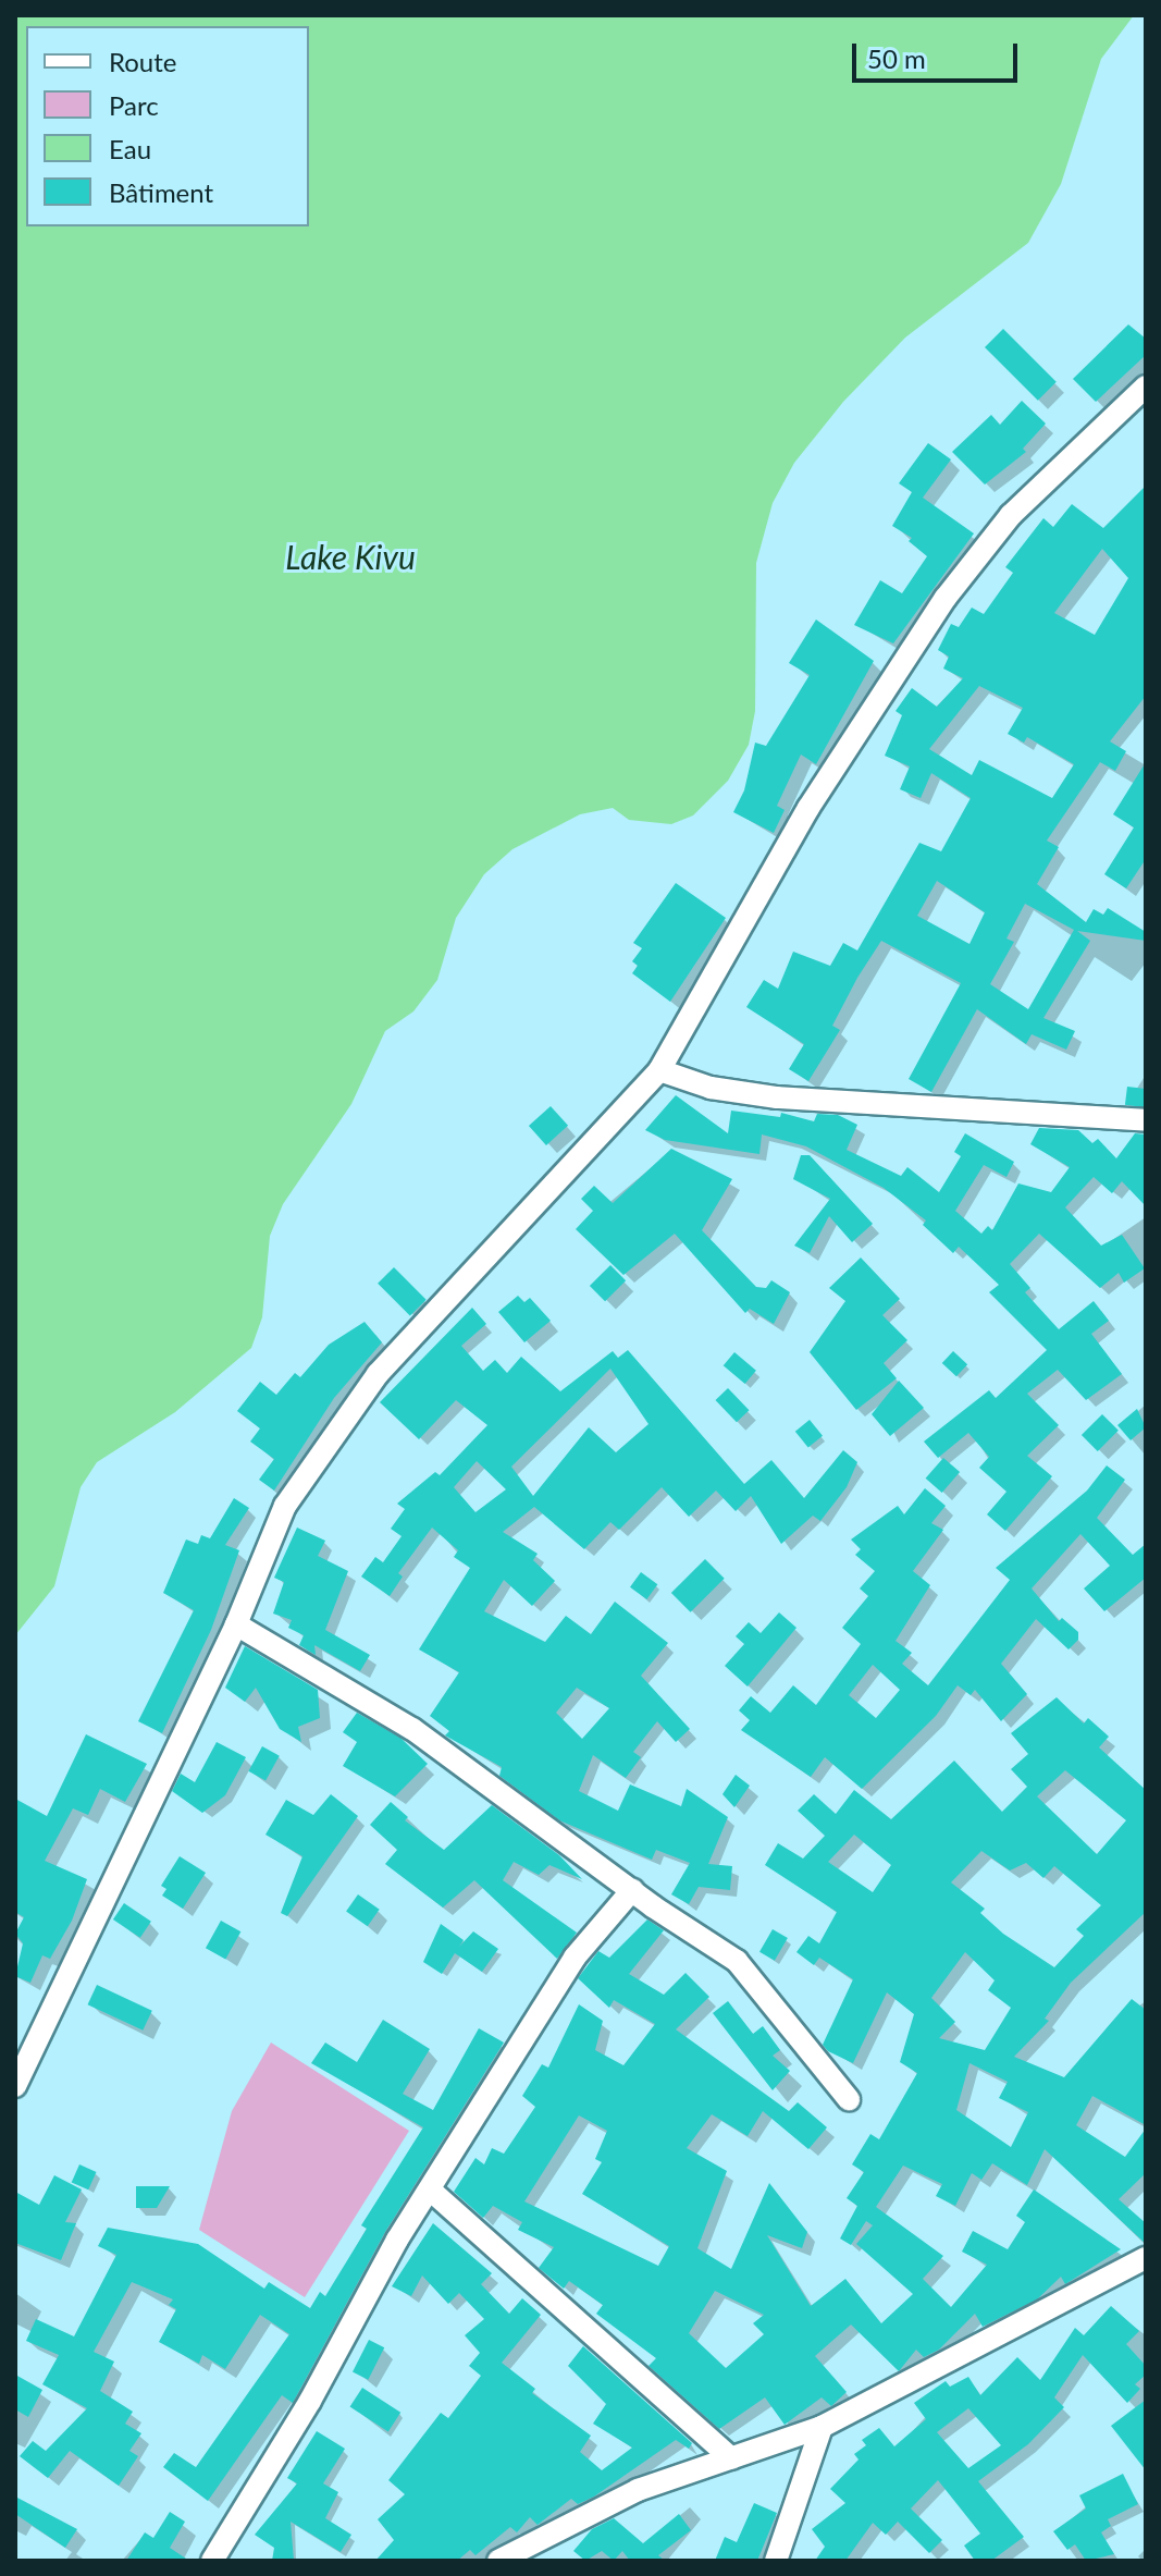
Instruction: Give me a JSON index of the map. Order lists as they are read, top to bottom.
{
  "water": ["Lake Kivu"],
  "legend": [
    "Route",
    "Parc",
    "Eau",
    "Bâtiment"
  ],
  "scale_bar": "50 m"
}
